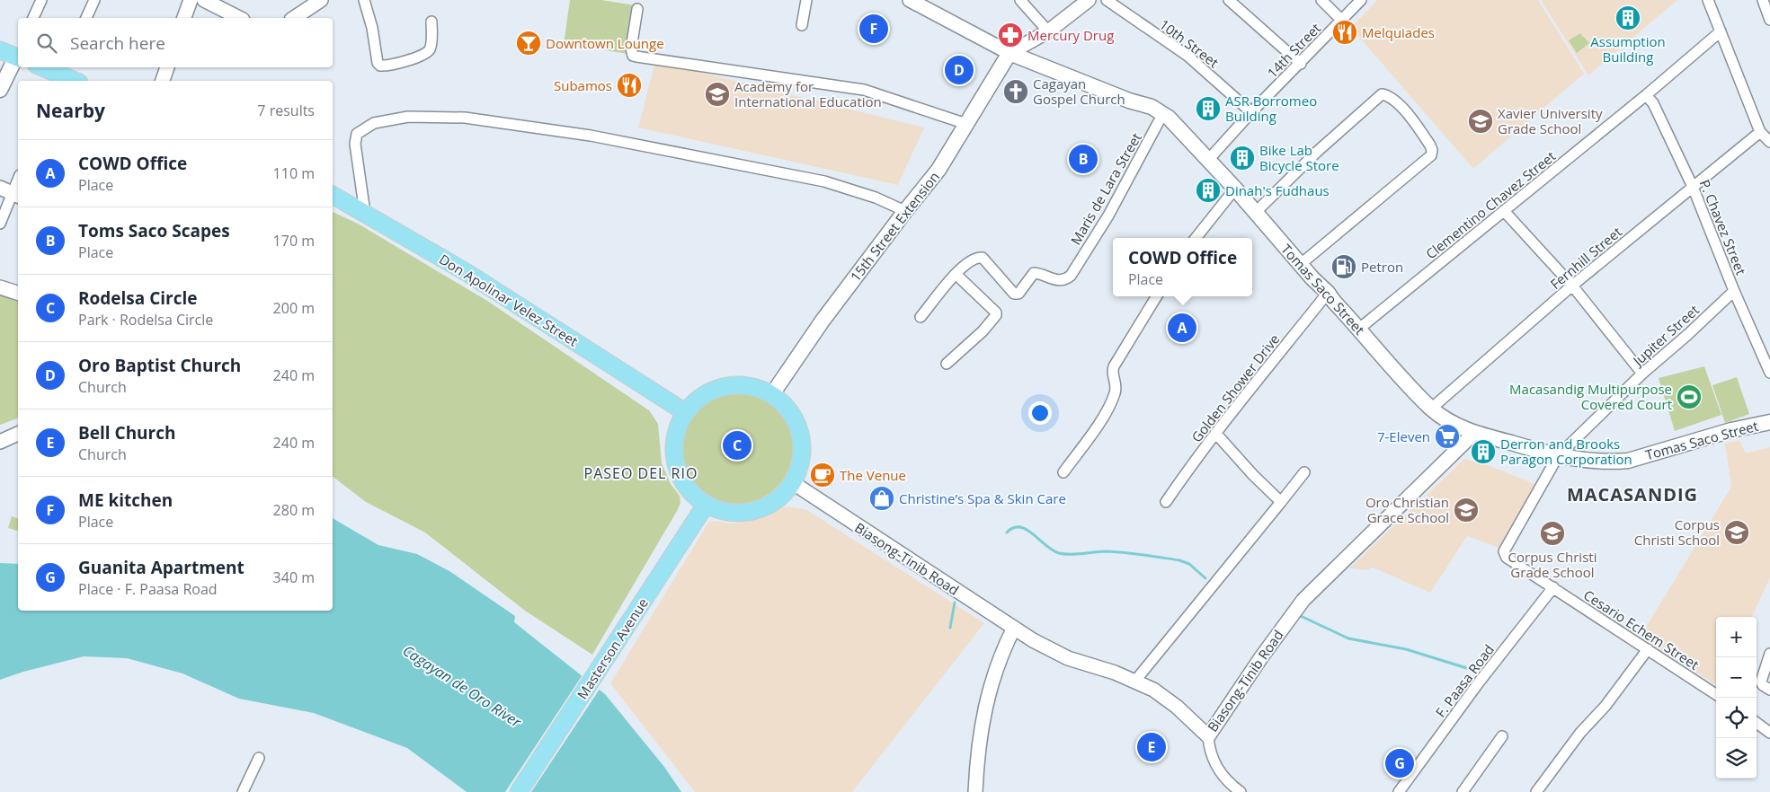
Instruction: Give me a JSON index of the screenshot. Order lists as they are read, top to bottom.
{
  "streets": {
    "main road": [
      "15th Street Extension",
      "Tomas Saco Street",
      "Don Apolinar Velez Street",
      "Masterson Avenue"
    ],
    "street": [
      "10th Street",
      "14th Street",
      "Maris de Lara Street",
      "Clementino Chavez Street",
      "P. Chavez Street",
      "Fernhill Street",
      "Jupiter Street",
      "Golden Shower Drive",
      "Biasong-Tinib Road",
      "Cesario Echem Street",
      "F. Paasa Road"
    ]
  },
  "crossings": [
    ["10th Street", "14th Street"],
    ["14th Street", "Tomas Saco Street"],
    ["Maris de Lara Street", "Tomas Saco Street"],
    ["Clementino Chavez Street", "P. Chavez Street"],
    ["Clementino Chavez Street", "Tomas Saco Street"],
    ["15th Street Extension", "Tomas Saco Street"],
    ["15th Street Extension", "Don Apolinar Velez Street"],
    ["15th Street Extension", "Biasong-Tinib Road"],
    ["15th Street Extension", "Masterson Avenue"],
    ["P. Chavez Street", "Fernhill Street"],
    ["P. Chavez Street", "Jupiter Street"],
    ["Fernhill Street", "Tomas Saco Street"],
    ["Tomas Saco Street", "Jupiter Street"],
    ["Tomas Saco Street", "Golden Shower Drive"],
    ["Tomas Saco Street", "Biasong-Tinib Road"],
    ["Don Apolinar Velez Street", "Biasong-Tinib Road"],
    ["Don Apolinar Velez Street", "Masterson Avenue"],
    ["Jupiter Street", "Cesario Echem Street"],
    ["Biasong-Tinib Road", "Masterson Avenue"],
    ["Cesario Echem Street", "F. Paasa Road"]
  ],
  "districts": ["PASEO DEL RIO", "MACASANDIG"],
  "water": ["Cagayan de Oro River"],
  "places": {
    "building": [
      "Assumption Building",
      "ASR Borromeo Building",
      "Bike Lab Bicycle Store",
      "Dinah's Fudhaus",
      "Derron and Brooks Paragon Corporation"
    ],
    "restaurant": ["Melquiades", "Subamos"],
    "pharmacy": ["Mercury Drug"],
    "bar": ["Downtown Lounge"],
    "church": ["Cagayan Gospel Church"],
    "school or university": [
      "Academy for International Education",
      "Xavier University Grade School",
      "Oro Christian Grace School",
      "Corpus Christi School",
      "Corpus Christi Grade School"
    ],
    "fuel station": ["Petron"],
    "sports": ["Macasandig Multipurpose Covered Court"],
    "supermarket": ["7-Eleven"],
    "cafe": ["The Venue"],
    "shop": ["Christine’s Spa & Skin Care"]
  },
  "page": {
    "pins": [
      "F",
      "D",
      "B",
      "A",
      "C",
      "E",
      "G"
    ],
    "search": "Search here",
    "heading": ["Nearby", "7 results"],
    "list": [
      {
        "mark": "A",
        "name": "COWD Office",
        "note": "Place",
        "value": "110 m"
      },
      {
        "mark": "B",
        "name": "Toms Saco Scapes",
        "note": "Place",
        "value": "170 m"
      },
      {
        "mark": "C",
        "name": "Rodelsa Circle",
        "note": "Park · Rodelsa Circle",
        "value": "200 m"
      },
      {
        "mark": "D",
        "name": "Oro Baptist Church",
        "note": "Church",
        "value": "240 m"
      },
      {
        "mark": "E",
        "name": "Bell Church",
        "note": "Church",
        "value": "240 m"
      },
      {
        "mark": "F",
        "name": "ME kitchen",
        "note": "Place",
        "value": "280 m"
      },
      {
        "mark": "G",
        "name": "Guanita Apartment",
        "note": "Place · F. Paasa Road",
        "value": "340 m"
      }
    ],
    "popup": ["COWD Office", "Place"],
    "map_buttons": ["+", "−"]
  }
}
